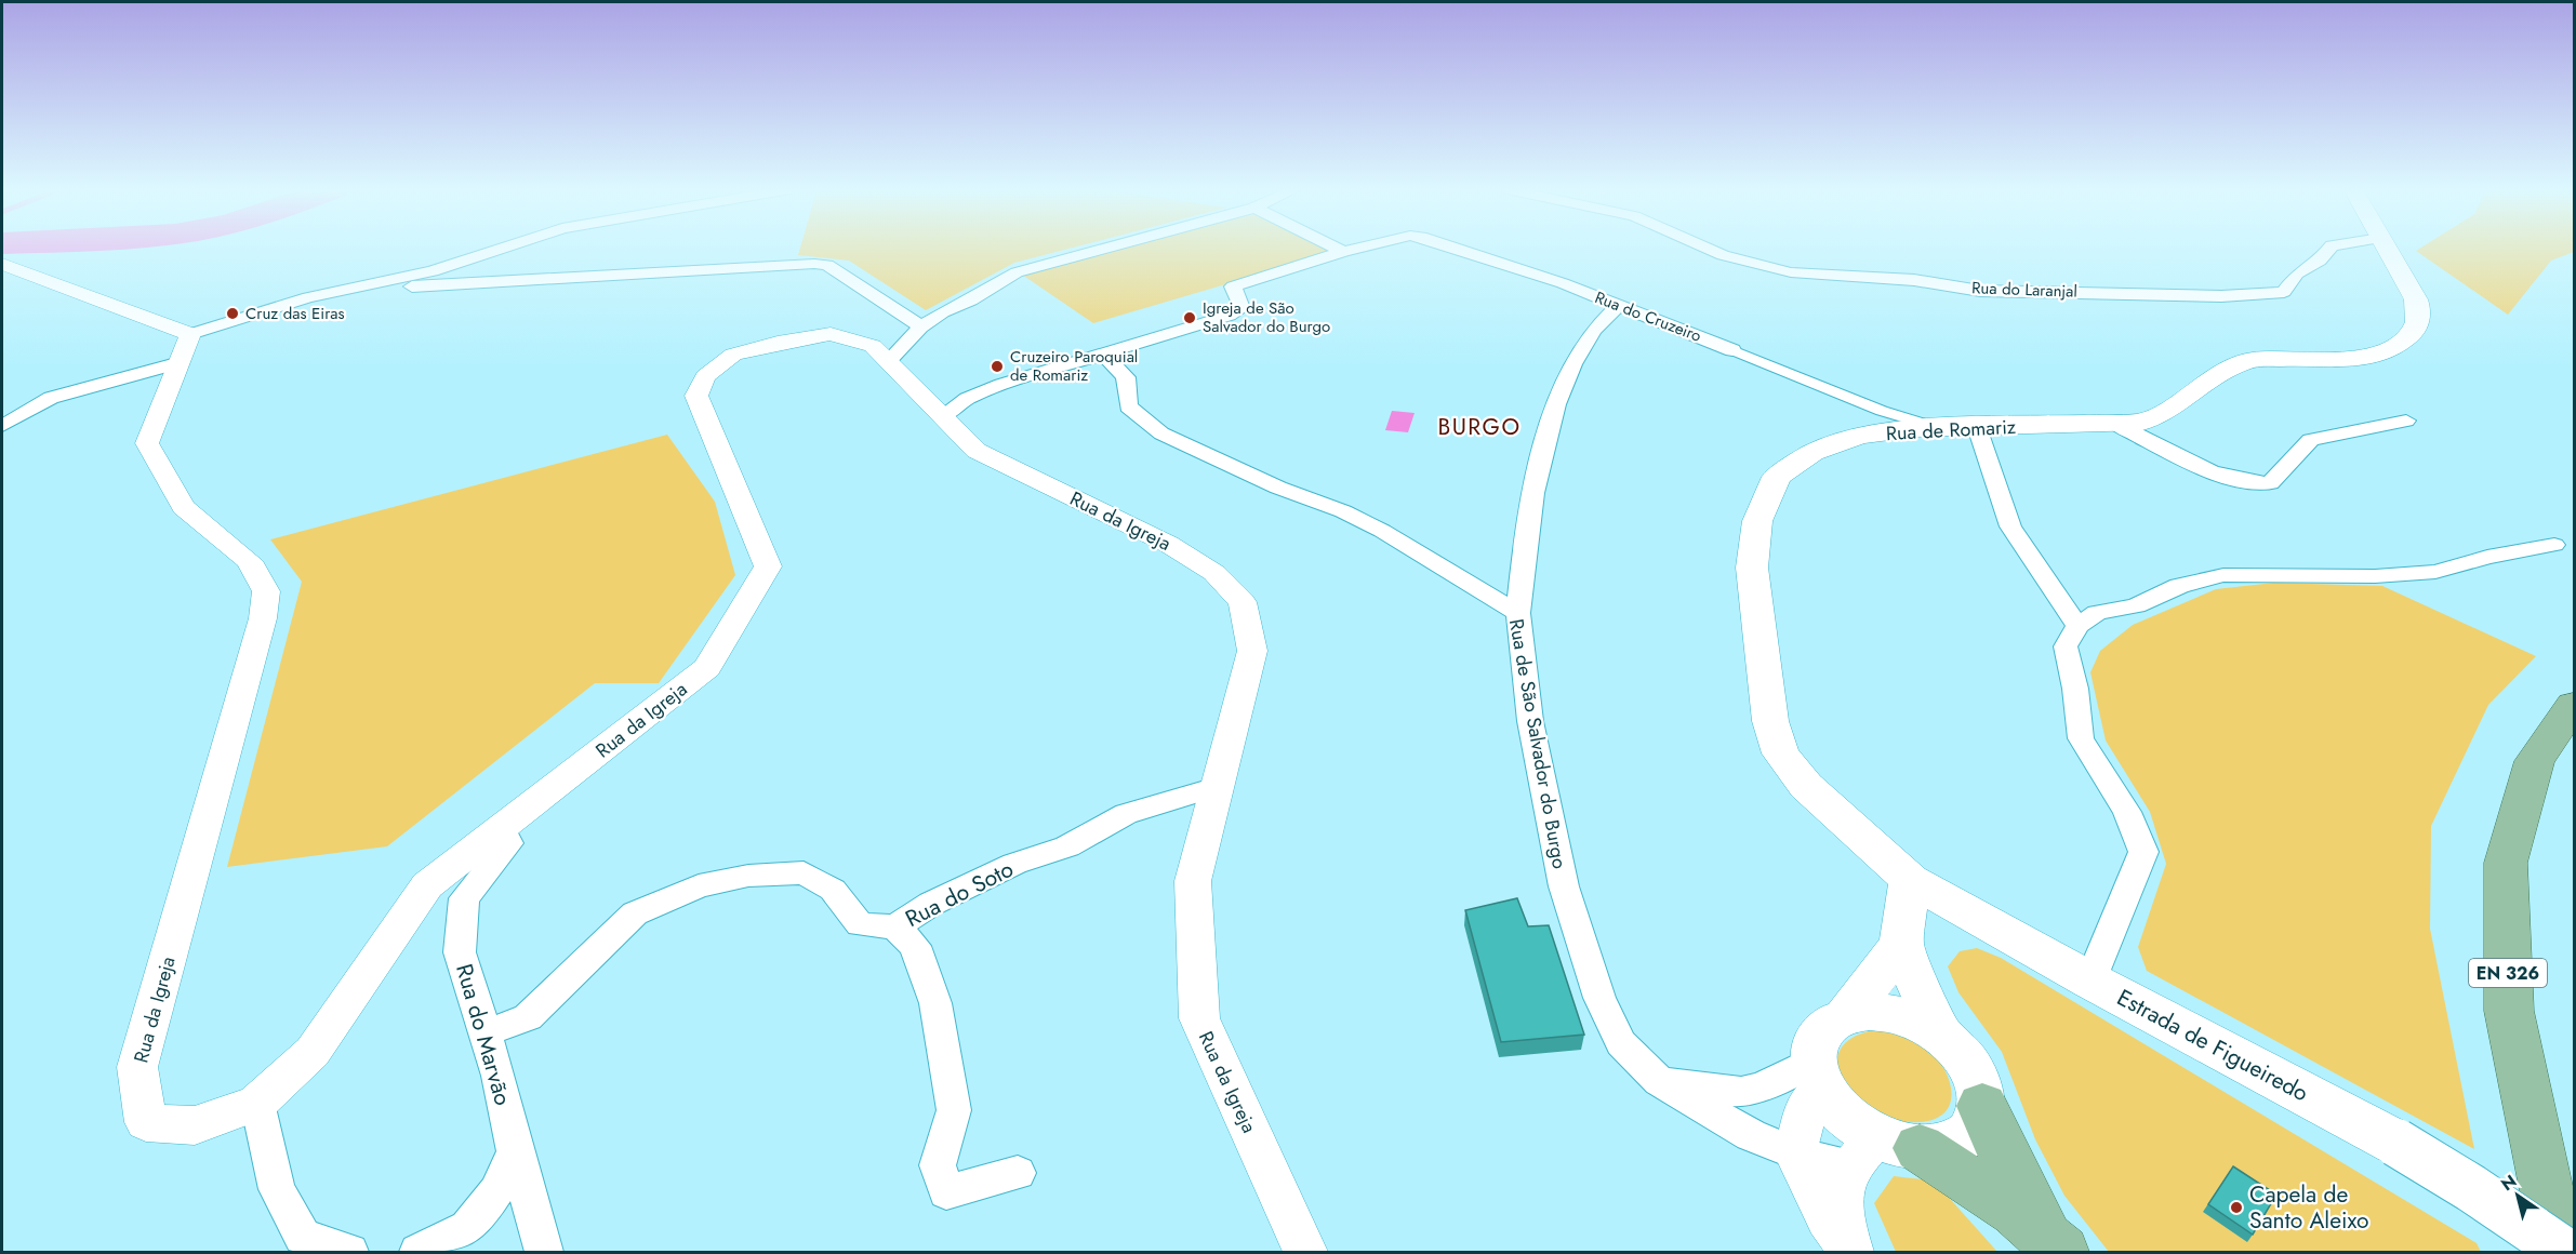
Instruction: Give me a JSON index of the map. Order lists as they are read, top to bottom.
{
  "streets": {
    "main road": ["Rua de Romariz", "EN 326", "Estrada de Figueiredo"],
    "street": [
      "Rua do Laranjal",
      "Rua do Cruzeiro",
      "Rua da Igreja",
      "Rua de São Salvador do Burgo",
      "Rua do Soto",
      "Rua do Marvão"
    ]
  },
  "crossings": [
    ["Rua do Cruzeiro", "Rua de Romariz"],
    ["Rua do Cruzeiro", "Rua de São Salvador do Burgo"],
    ["Rua de Romariz", "Estrada de Figueiredo"],
    ["Rua da Igreja", "Rua do Soto"],
    ["Rua da Igreja", "Rua do Marvão"],
    ["Rua do Soto", "Rua do Marvão"]
  ],
  "districts": ["BURGO"],
  "places": [
    "Cruz das Eiras",
    "Igreja de São Salvador do Burgo",
    "Cruzeiro Paroquial de Romariz",
    "Capela de Santo Aleixo"
  ],
  "north": "top left"
}
